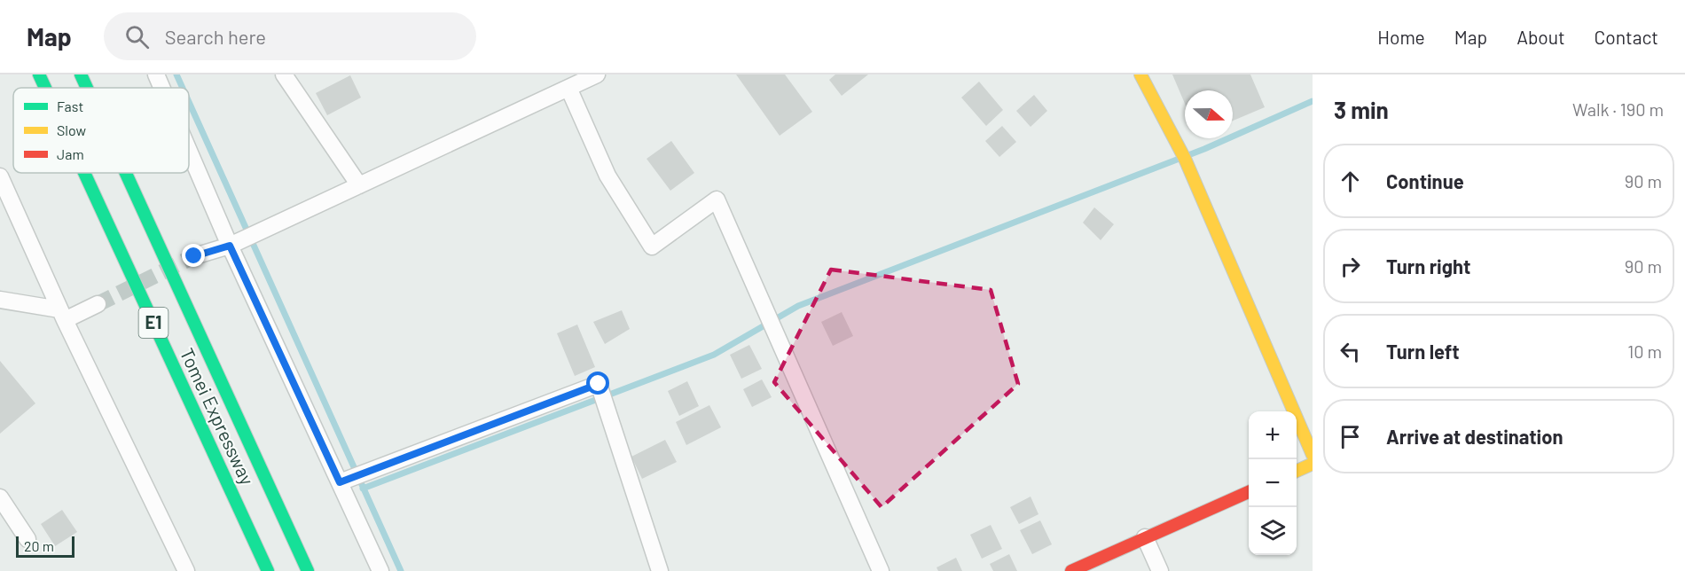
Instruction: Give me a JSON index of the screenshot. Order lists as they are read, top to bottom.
{
  "streets": {
    "main road": ["E1", "Tomei Expressway"]
  },
  "legend": ["Fast", "Slow", "Jam"],
  "scale_bar": "20 m",
  "north": "right",
  "page": {
    "header": "Map",
    "search": "Search here",
    "nav": [
      "Home",
      "Map",
      "About",
      "Contact"
    ],
    "heading": ["3 min", "Walk · 190 m"],
    "list": [
      ["Continue", "90 m"],
      ["Turn right", "90 m"],
      ["Turn left", "10 m"],
      "Arrive at destination"
    ],
    "map_buttons": ["+", "−"],
    "scale": "20 m"
  }
}
